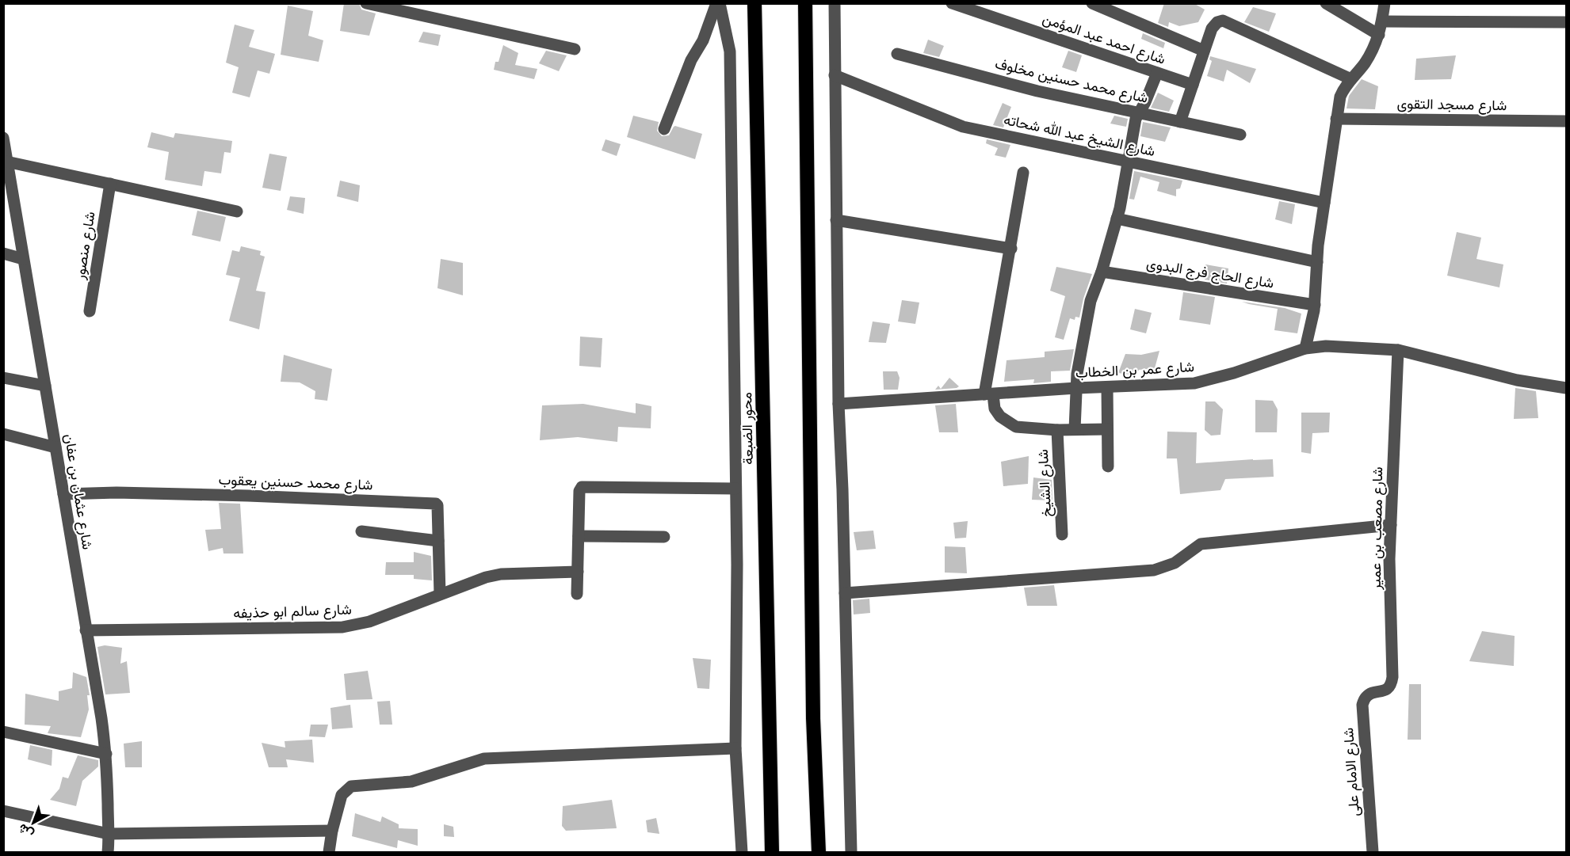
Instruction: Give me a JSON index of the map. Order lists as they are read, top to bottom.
{
  "streets": {
    "highway": ["محور الضبعة"],
    "street": [
      "شارع احمد عبد المؤمن",
      "شارع محمد حسنين مخلوف",
      "شارع مسجد التقوى",
      "شارع الشيخ عبد الله شحاته",
      "شارع منصور",
      "شارع الحاج فرج البدوى",
      "شارع عمر بن الخطاب",
      "شارع محمد حسنين يعقوب",
      "شارع الشيخ",
      "شارع عثمان بن عفان",
      "شارع مصعب بن عمير",
      "شارع سالم ابو حذيفه",
      "شارع الامام على"
    ]
  },
  "crossings": [
    ["شارع عمر بن الخطاب", "شارع مصعب بن عمير"],
    ["شارع محمد حسنين يعقوب", "شارع عثمان بن عفان"],
    ["شارع محمد حسنين يعقوب", "شارع سالم ابو حذيفه"],
    ["شارع عثمان بن عفان", "شارع سالم ابو حذيفه"],
    ["شارع مصعب بن عمير", "شارع الامام على"]
  ],
  "north": "bottom left"
}
